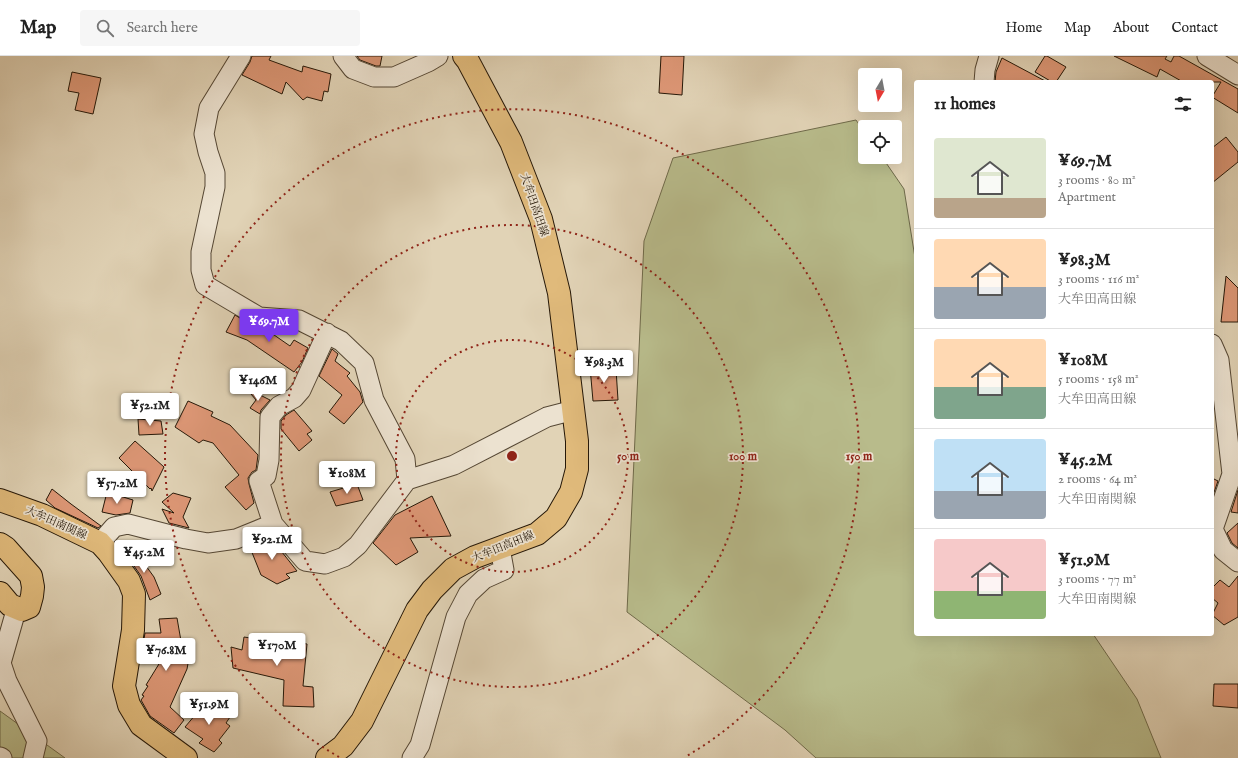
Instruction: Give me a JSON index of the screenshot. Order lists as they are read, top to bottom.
{
  "streets": {
    "main road": ["大牟田高田線", "大牟田南関線"]
  },
  "north": "bottom",
  "page": {
    "header": "Map",
    "search": "Search here",
    "nav": [
      "Home",
      "Map",
      "About",
      "Contact"
    ],
    "heading": "11 homes",
    "list": [
      {
        "name": "¥69.7M",
        "note": "3 rooms · 80 m² · Apartment"
      },
      {
        "name": "¥98.3M",
        "note": "3 rooms · 116 m² · 大牟田高田線"
      },
      {
        "name": "¥108M",
        "note": "5 rooms · 158 m² · 大牟田高田線"
      },
      {
        "name": "¥45.2M",
        "note": "2 rooms · 64 m² · 大牟田南関線"
      },
      {
        "name": "¥51.9M",
        "note": "3 rooms · 77 m² · 大牟田南関線"
      }
    ],
    "price": [
      "¥69.7M",
      "¥98.3M",
      "¥146M",
      "¥52.1M",
      "¥108M",
      "¥57.2M",
      "¥92.1M",
      "¥45.2M",
      "¥170M",
      "¥76.8M",
      "¥51.9M"
    ]
  },
  "rings": ["50 m", "100 m", "150 m"]
}
